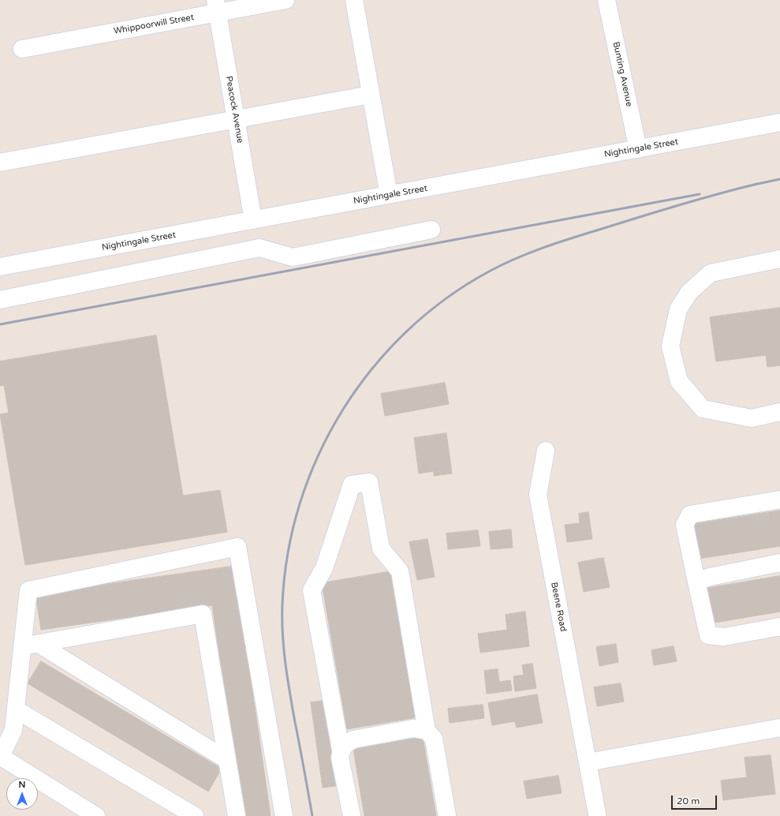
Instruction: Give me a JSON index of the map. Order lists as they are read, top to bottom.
{
  "streets": {
    "street": [
      "Whippoorwill Street",
      "Bunting Avenue",
      "Peacock Avenue",
      "Nightingale Street",
      "Beene Road"
    ]
  },
  "crossings": [
    ["Whippoorwill Street", "Peacock Avenue"],
    ["Bunting Avenue", "Nightingale Street"],
    ["Peacock Avenue", "Nightingale Street"]
  ],
  "scale_bar": "20 m",
  "north": "top"
}
